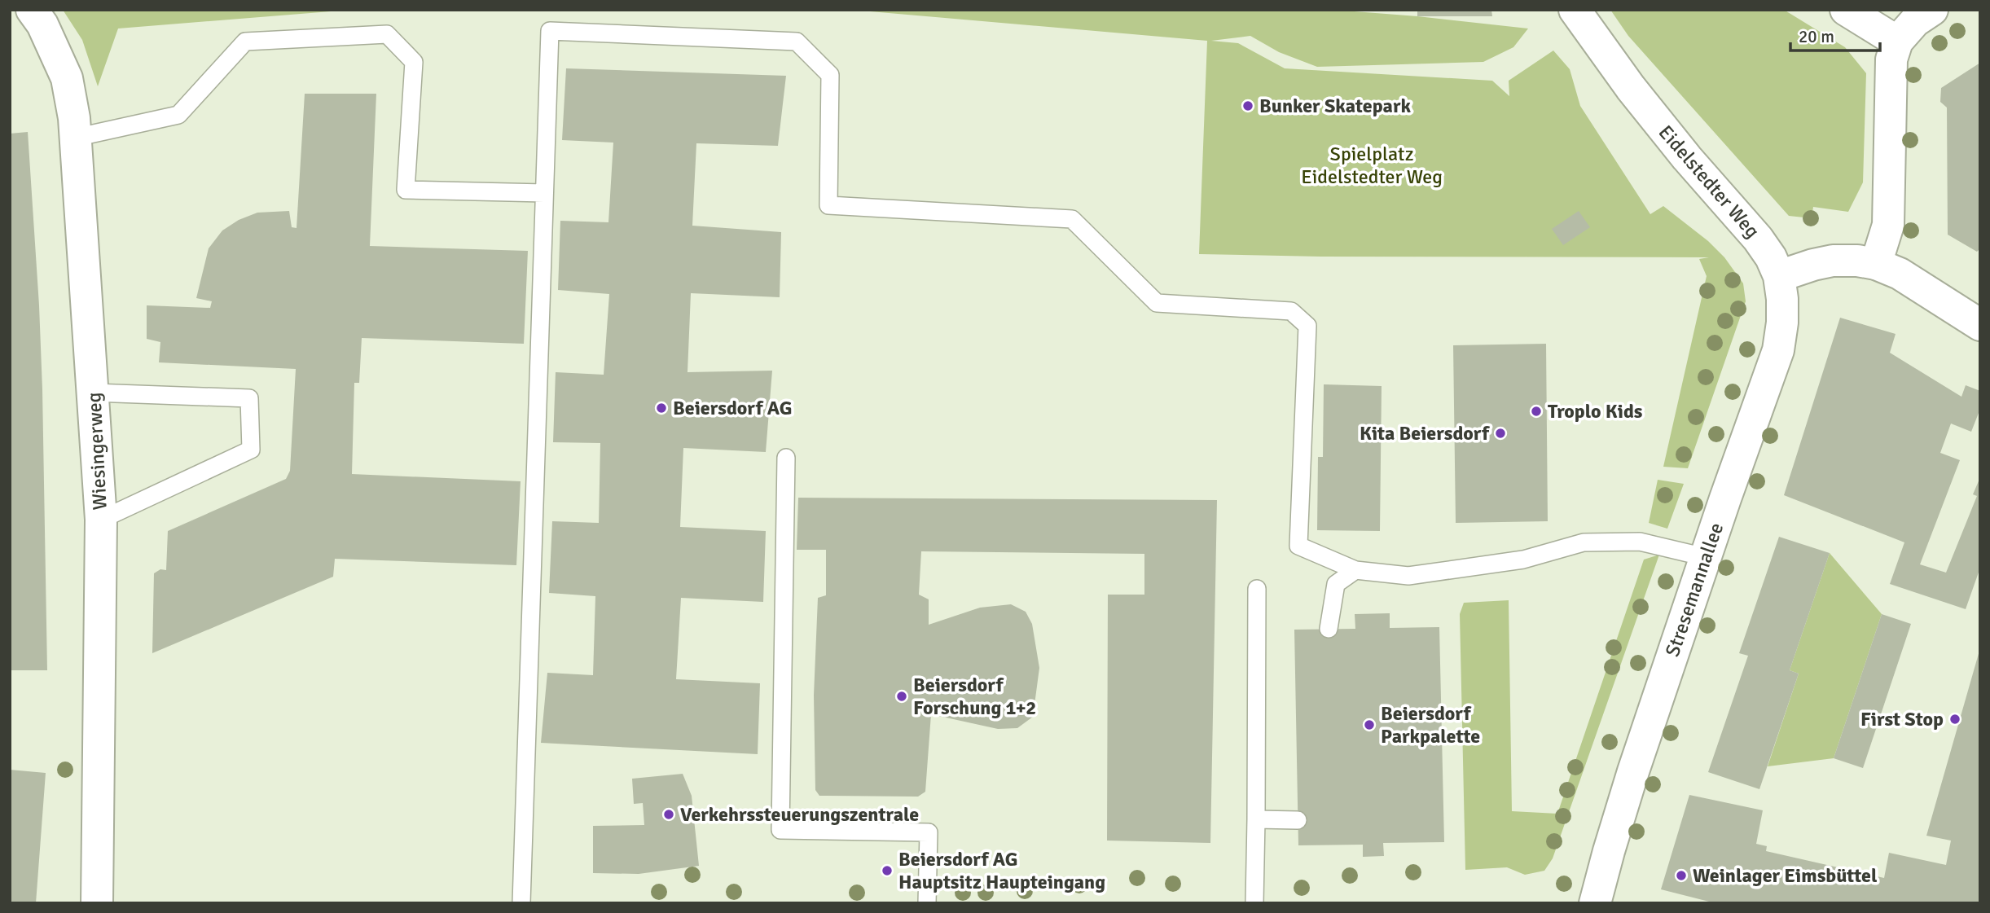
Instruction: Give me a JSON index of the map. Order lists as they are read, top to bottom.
{
  "streets": {
    "street": ["Eidelstedter Weg", "Wiesingerweg", "Stresemannallee"]
  },
  "crossings": [
    ["Eidelstedter Weg", "Stresemannallee"]
  ],
  "parks": ["Spielplatz Eidelstedter Weg"],
  "places": [
    "Bunker Skatepark",
    "Beiersdorf AG",
    "Troplo Kids",
    "Kita Beiersdorf",
    "Beiersdorf Forschung 1+2",
    "First Stop",
    "Beiersdorf Parkpalette",
    "Verkehrssteuerungszentrale",
    "Beiersdorf AG Hauptsitz Haupteingang",
    "Weinlager Eimsbüttel"
  ],
  "scale_bar": "20 m"
}
